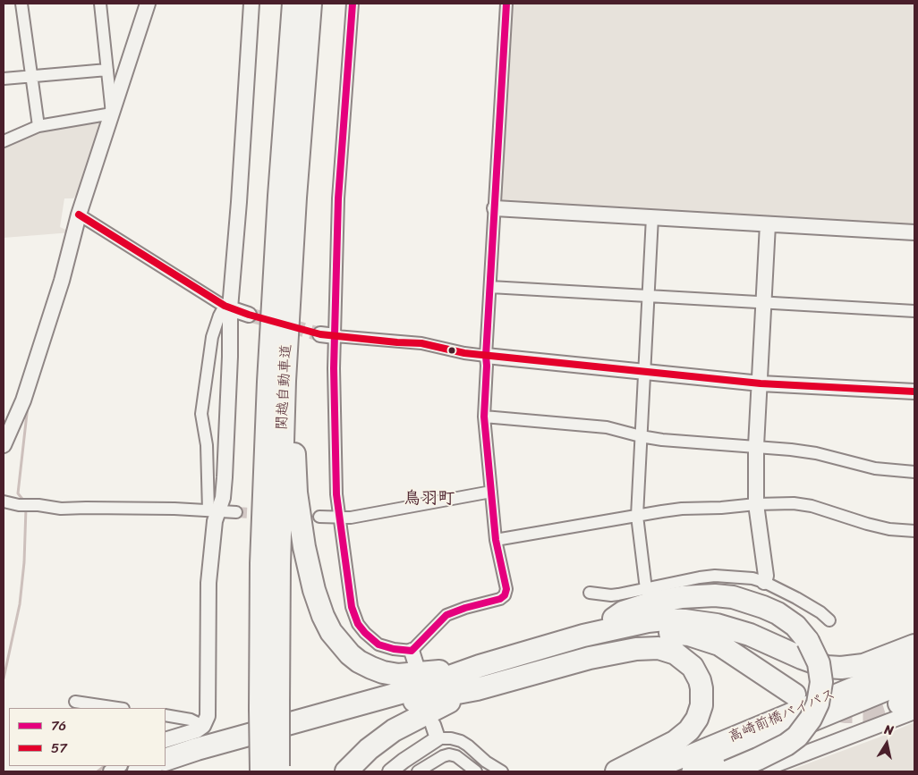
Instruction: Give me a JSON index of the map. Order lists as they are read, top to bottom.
{
  "streets": {
    "highway": ["関越自動車道", "高崎前橋バイパス"]
  },
  "districts": ["鳥羽町"],
  "lines": ["transit line 76", "transit line 57"],
  "legend": ["76", "57"],
  "north": "top"
}
